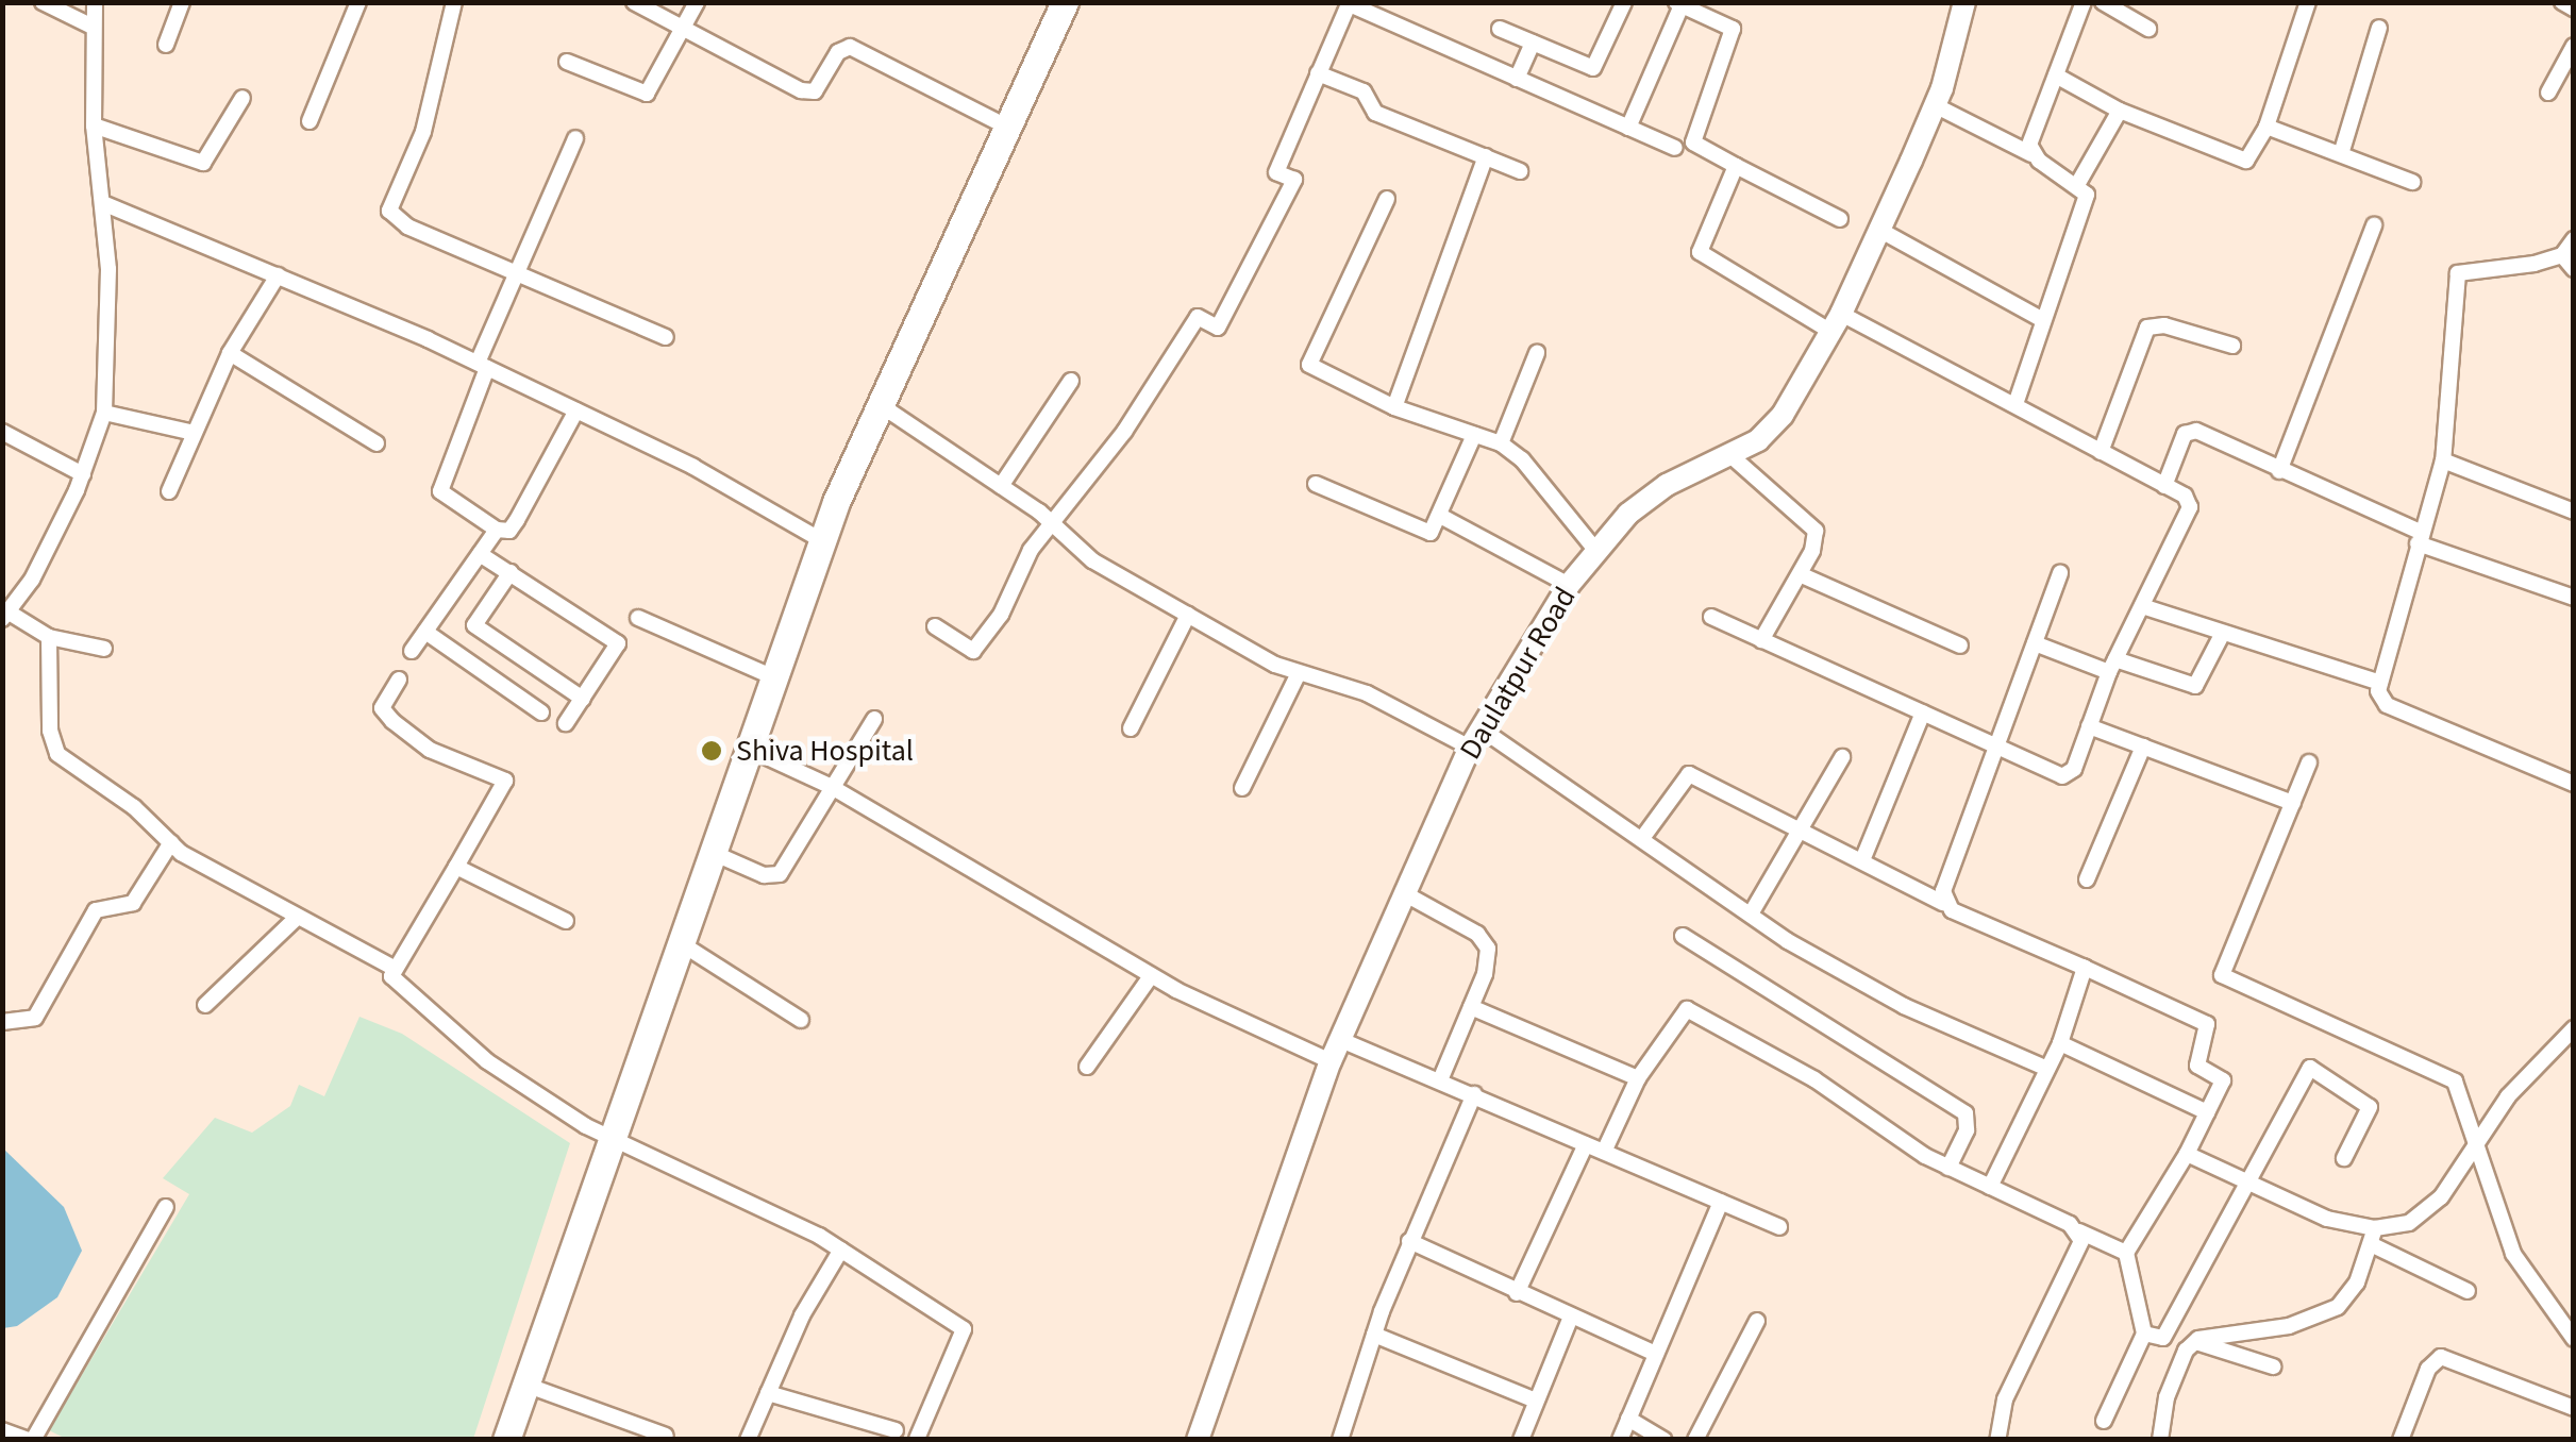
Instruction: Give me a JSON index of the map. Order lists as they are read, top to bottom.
{
  "streets": {
    "street": ["Daulatpur Road"]
  },
  "places": ["Shiva Hospital"]
}
